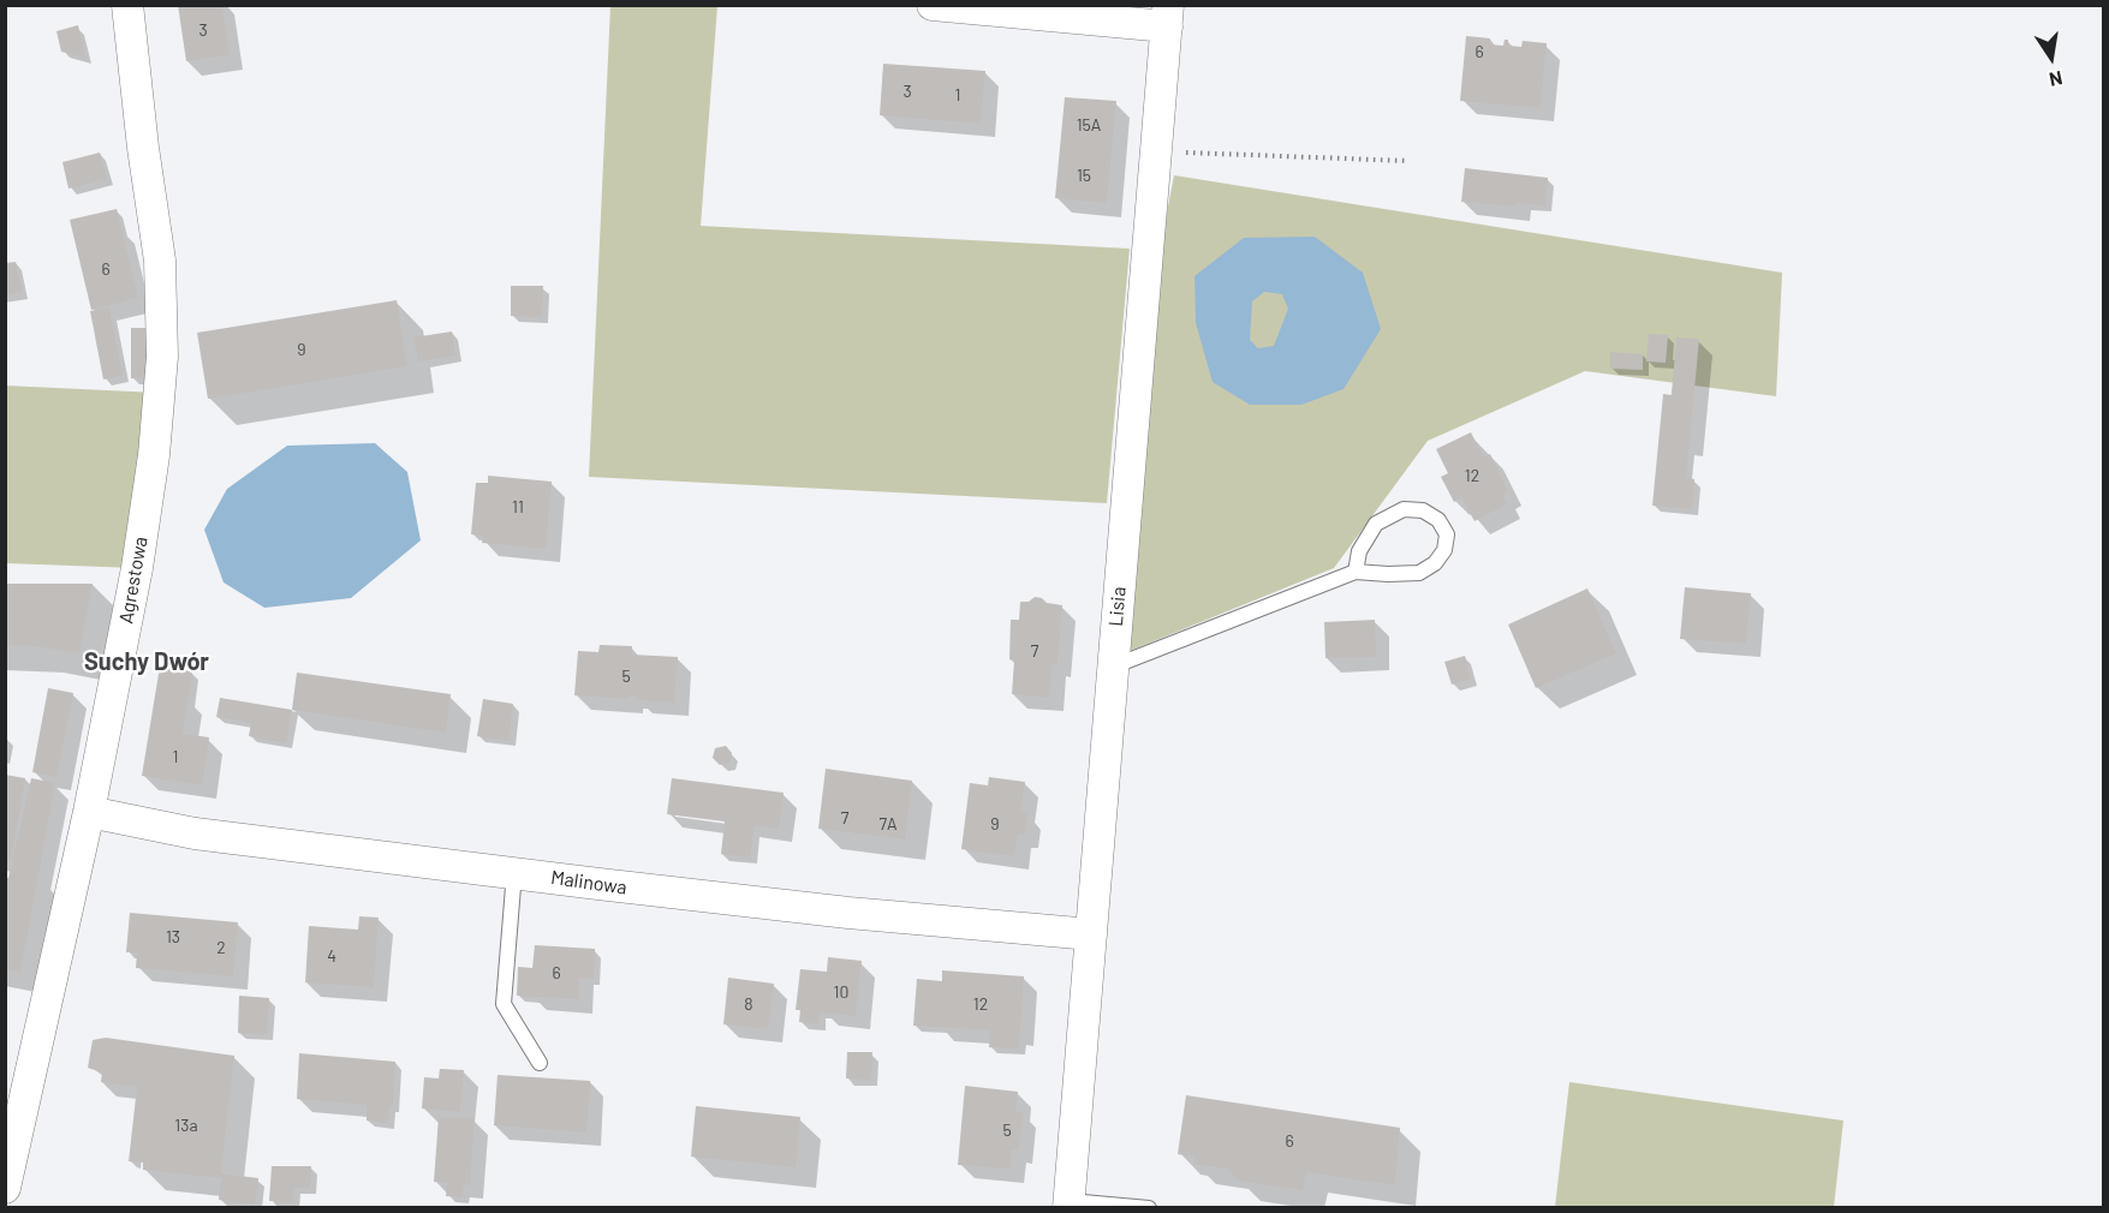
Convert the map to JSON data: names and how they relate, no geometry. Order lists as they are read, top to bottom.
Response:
{
  "streets": {
    "street": ["Agrestowa", "Lisia", "Malinowa"]
  },
  "crossings": [
    ["Agrestowa", "Malinowa"],
    ["Lisia", "Malinowa"]
  ],
  "districts": ["Suchy Dwór"],
  "house_numbers": [
    "3",
    "6",
    "3",
    "1",
    "15A",
    "15",
    "6",
    "9",
    "12",
    "11",
    "7",
    "5",
    "1",
    "7",
    "7A",
    "9",
    "13",
    "2",
    "4",
    "6",
    "10",
    "8",
    "12",
    "13a",
    "5",
    "6"
  ],
  "north": "bottom"
}
